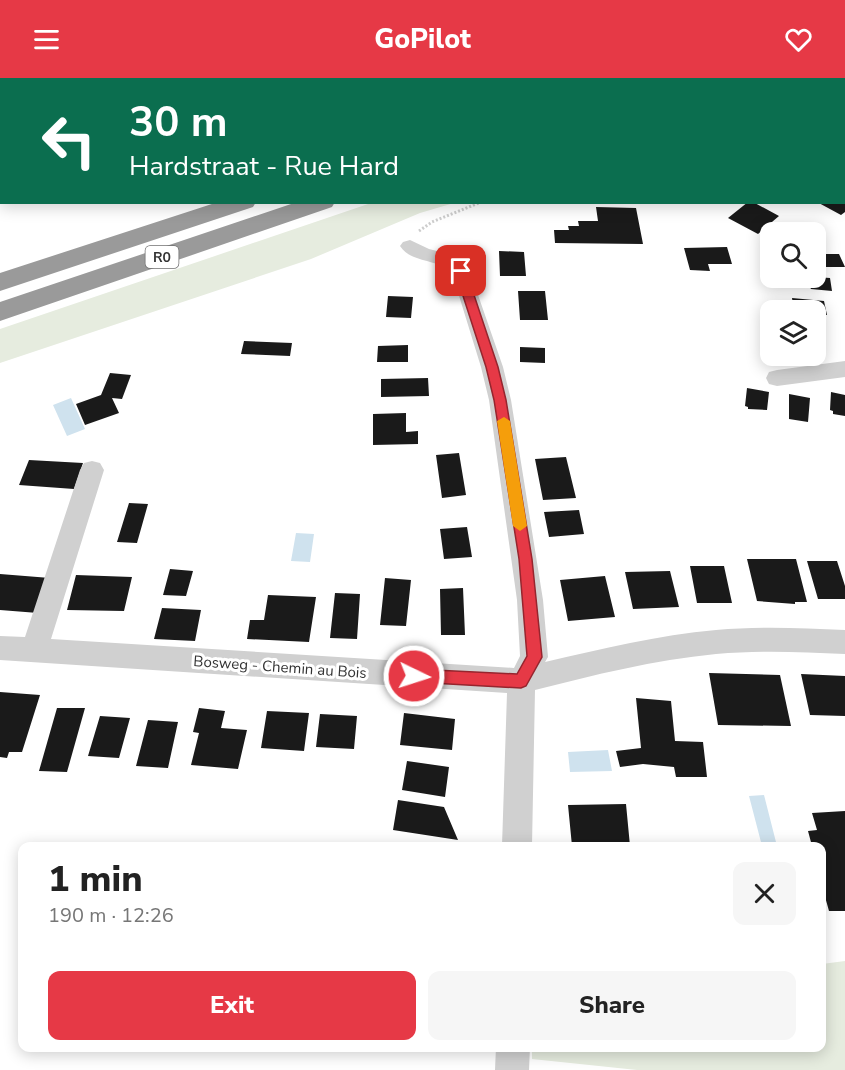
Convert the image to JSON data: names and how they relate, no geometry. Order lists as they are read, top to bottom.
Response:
{
  "streets": {
    "highway": ["R0"],
    "street": ["Bosweg - Chemin au Bois"]
  },
  "page": {
    "header": "GoPilot",
    "turn": ["30 m", "Hardstraat - Rue Hard"],
    "heading": ["1 min", "190 m · 12:26"],
    "buttons": ["Exit", "Share"]
  }
}
